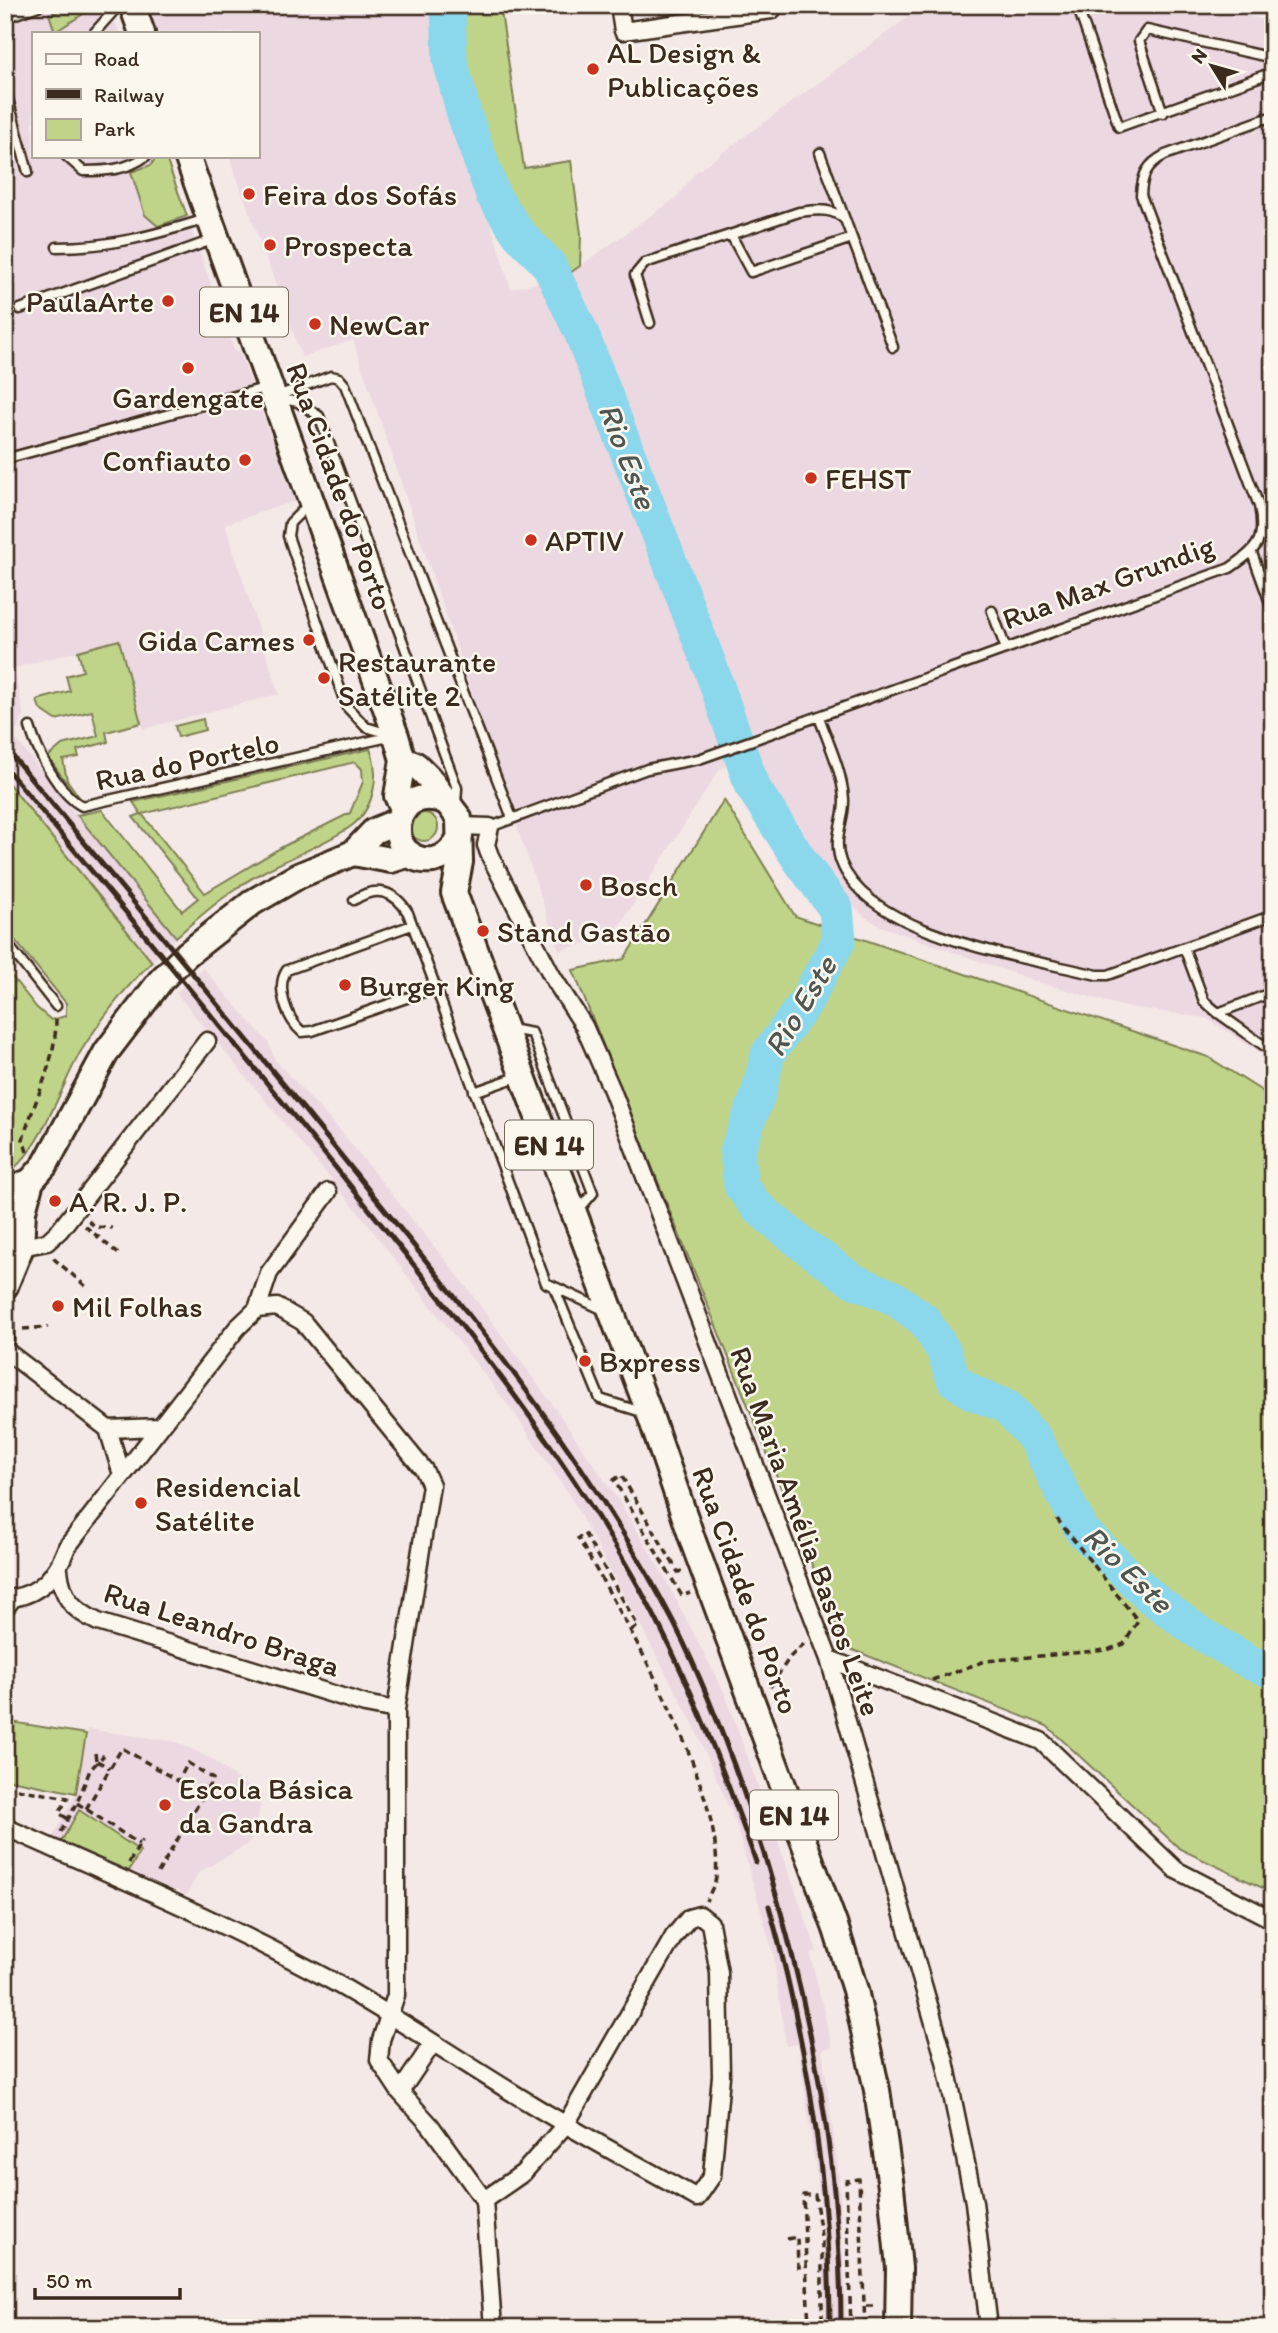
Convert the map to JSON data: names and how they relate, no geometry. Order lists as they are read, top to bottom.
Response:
{
  "streets": {
    "main road": ["EN 14", "Rua Cidade do Porto"],
    "street": ["Rua Max Grundig", "Rua Maria Amélia Bastos Leite", "Rua Leandro Braga"],
    "lane": ["Rua do Portelo"]
  },
  "crossings": [
    ["Rua Cidade do Porto", "Rua Max Grundig"],
    ["Rua Cidade do Porto", "Rua do Portelo"],
    ["Rua Max Grundig", "Rua Maria Amélia Bastos Leite"]
  ],
  "water": ["Rio Este"],
  "places": [
    "AL Design & Publicações",
    "Feira dos Sofás",
    "Prospecta",
    "PaulaArte",
    "NewCar",
    "Gardengate",
    "Confiauto",
    "FEHST",
    "APTIV",
    "Gida Carnes",
    "Restaurante Satélite 2",
    "Bosch",
    "Stand Gastāo",
    "Burger King",
    "A. R. J. P.",
    "Mil Folhas",
    "Bxpress",
    "Residencial Satélite",
    "Escola Básica da Gandra"
  ],
  "legend": ["Road", "Railway", "Park"],
  "scale_bar": "50 m",
  "north": "top left"
}
